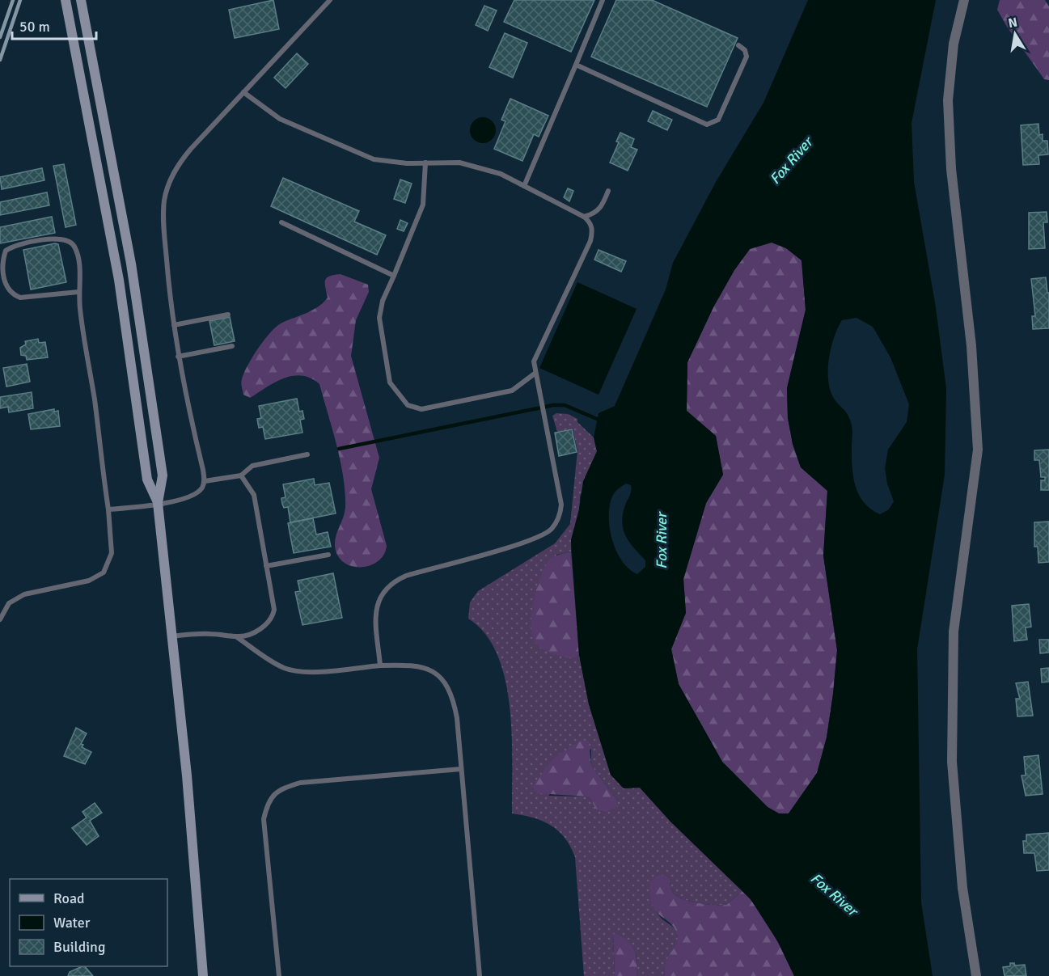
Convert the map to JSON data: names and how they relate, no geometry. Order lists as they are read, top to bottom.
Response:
{
  "water": ["Fox River"],
  "legend": ["Road", "Water", "Building"],
  "scale_bar": "50 m",
  "north": "top"
}
